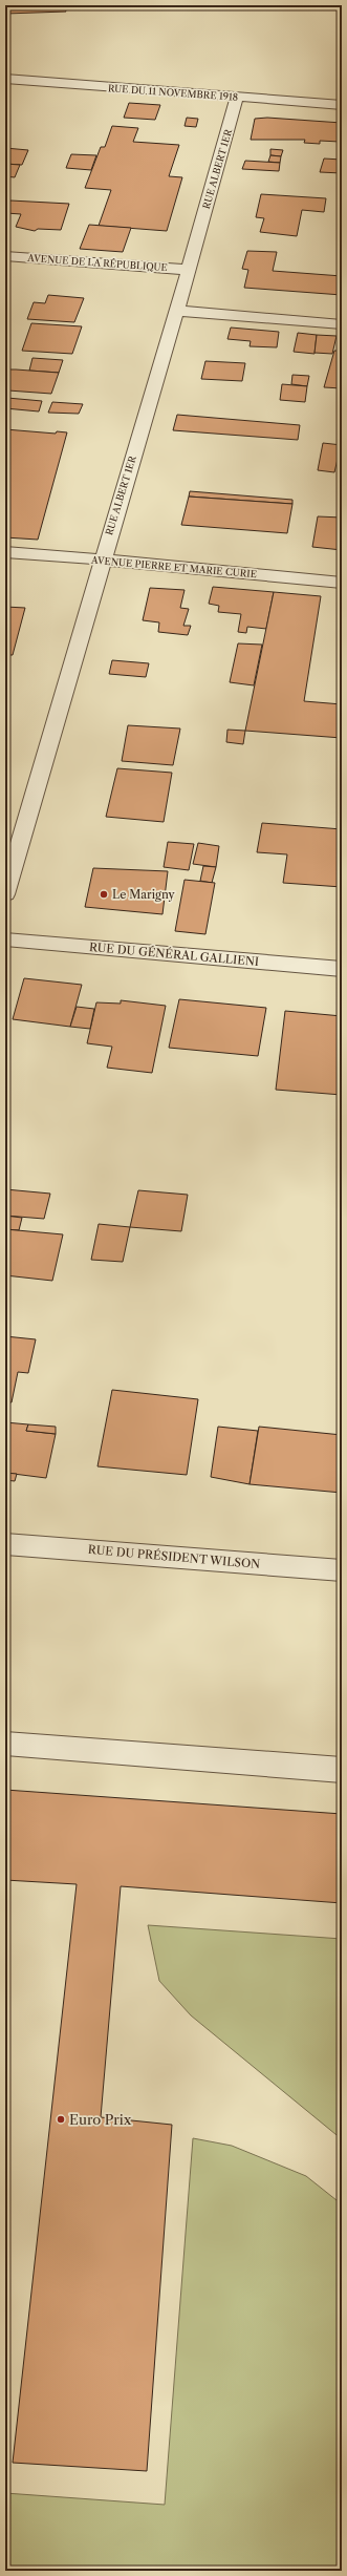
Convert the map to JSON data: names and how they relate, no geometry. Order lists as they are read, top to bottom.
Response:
{
  "streets": {
    "street": [
      "RUE DU 11 NOVEMBRE 1918",
      "RUE ALBERT 1ER",
      "AVENUE DE LA RÉPUBLIQUE",
      "AVENUE PIERRE ET MARIE CURIE",
      "RUE DU GÉNÉRAL GALLIENI",
      "RUE DU PRÉSIDENT WILSON"
    ]
  },
  "crossings": [
    ["RUE DU 11 NOVEMBRE 1918", "RUE ALBERT 1ER"],
    ["RUE ALBERT 1ER", "AVENUE DE LA RÉPUBLIQUE"],
    ["RUE ALBERT 1ER", "AVENUE PIERRE ET MARIE CURIE"]
  ],
  "places": ["Le Marigny", "Euro Prix"]
}
